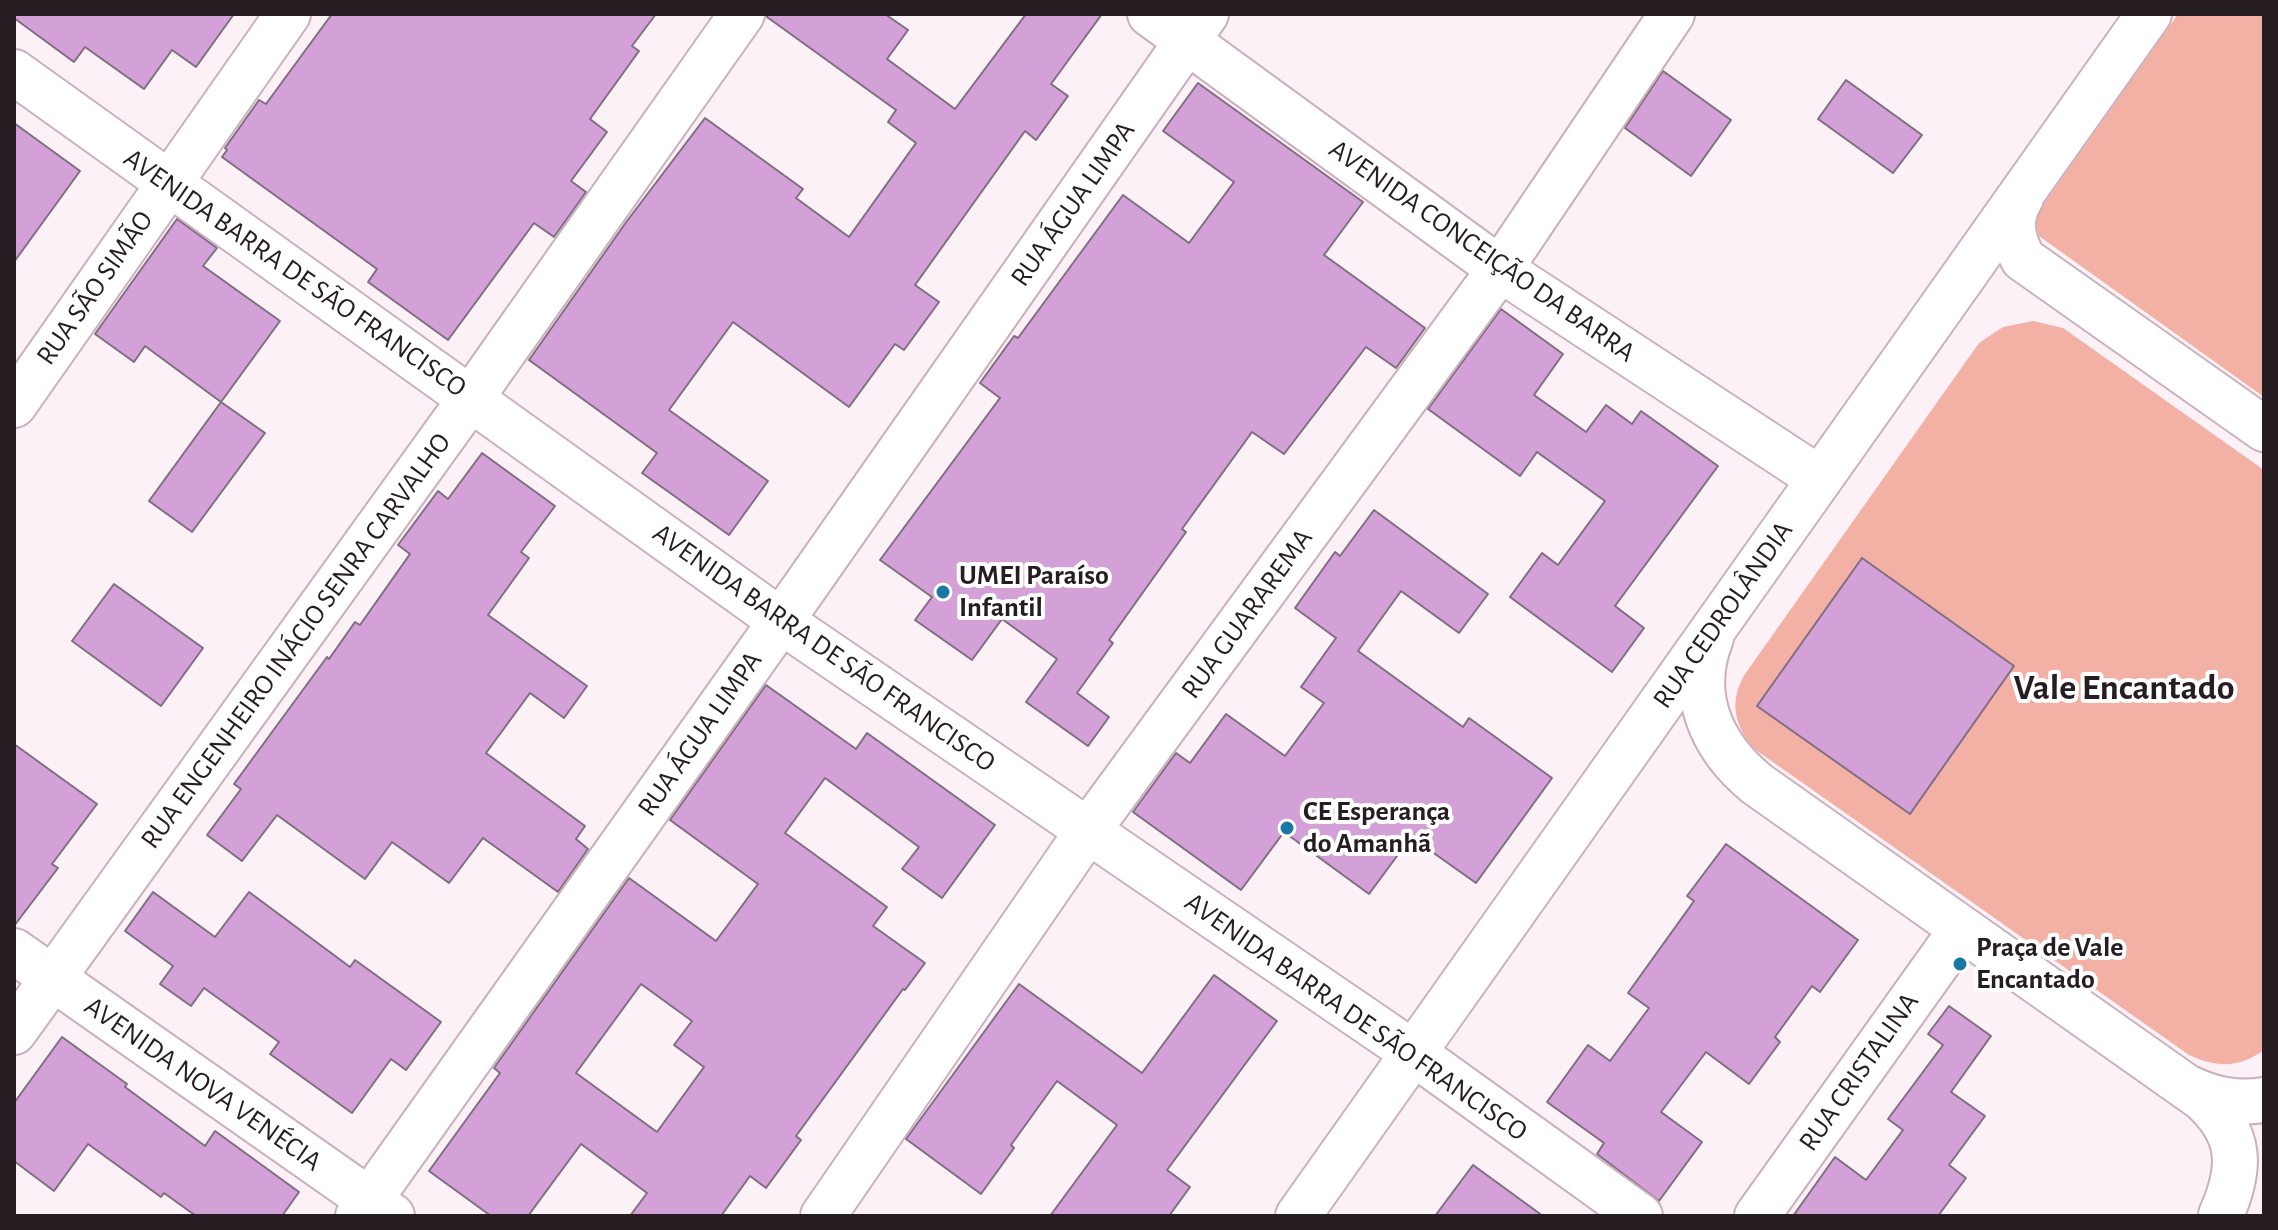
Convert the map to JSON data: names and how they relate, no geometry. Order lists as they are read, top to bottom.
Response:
{
  "streets": {
    "street": [
      "RUA ÁGUA LIMPA",
      "AVENIDA CONCEIÇÃO DA BARRA",
      "AVENIDA BARRA DE SÃO FRANCISCO",
      "RUA SÃO SIMÃO",
      "RUA GUARAREMA",
      "RUA CEDROLÂNDIA",
      "RUA ENGENHEIRO INÁCIO SENRA CARVALHO",
      "RUA CRISTALINA",
      "AVENIDA NOVA VENÉCIA"
    ]
  },
  "crossings": [
    ["RUA ÁGUA LIMPA", "AVENIDA CONCEIÇÃO DA BARRA"],
    ["RUA ÁGUA LIMPA", "AVENIDA BARRA DE SÃO FRANCISCO"],
    ["RUA ÁGUA LIMPA", "AVENIDA NOVA VENÉCIA"],
    ["AVENIDA CONCEIÇÃO DA BARRA", "RUA GUARAREMA"],
    ["AVENIDA CONCEIÇÃO DA BARRA", "RUA CEDROLÂNDIA"],
    ["AVENIDA BARRA DE SÃO FRANCISCO", "RUA SÃO SIMÃO"],
    ["AVENIDA BARRA DE SÃO FRANCISCO", "RUA GUARAREMA"],
    ["AVENIDA BARRA DE SÃO FRANCISCO", "RUA CEDROLÂNDIA"],
    ["AVENIDA BARRA DE SÃO FRANCISCO", "RUA ENGENHEIRO INÁCIO SENRA CARVALHO"],
    ["RUA ENGENHEIRO INÁCIO SENRA CARVALHO", "AVENIDA NOVA VENÉCIA"]
  ],
  "districts": ["Vale Encantado"],
  "places": ["UMEI Paraíso Infantil", "CE Esperança do Amanhã", "Praça de Vale Encantado"]
}
